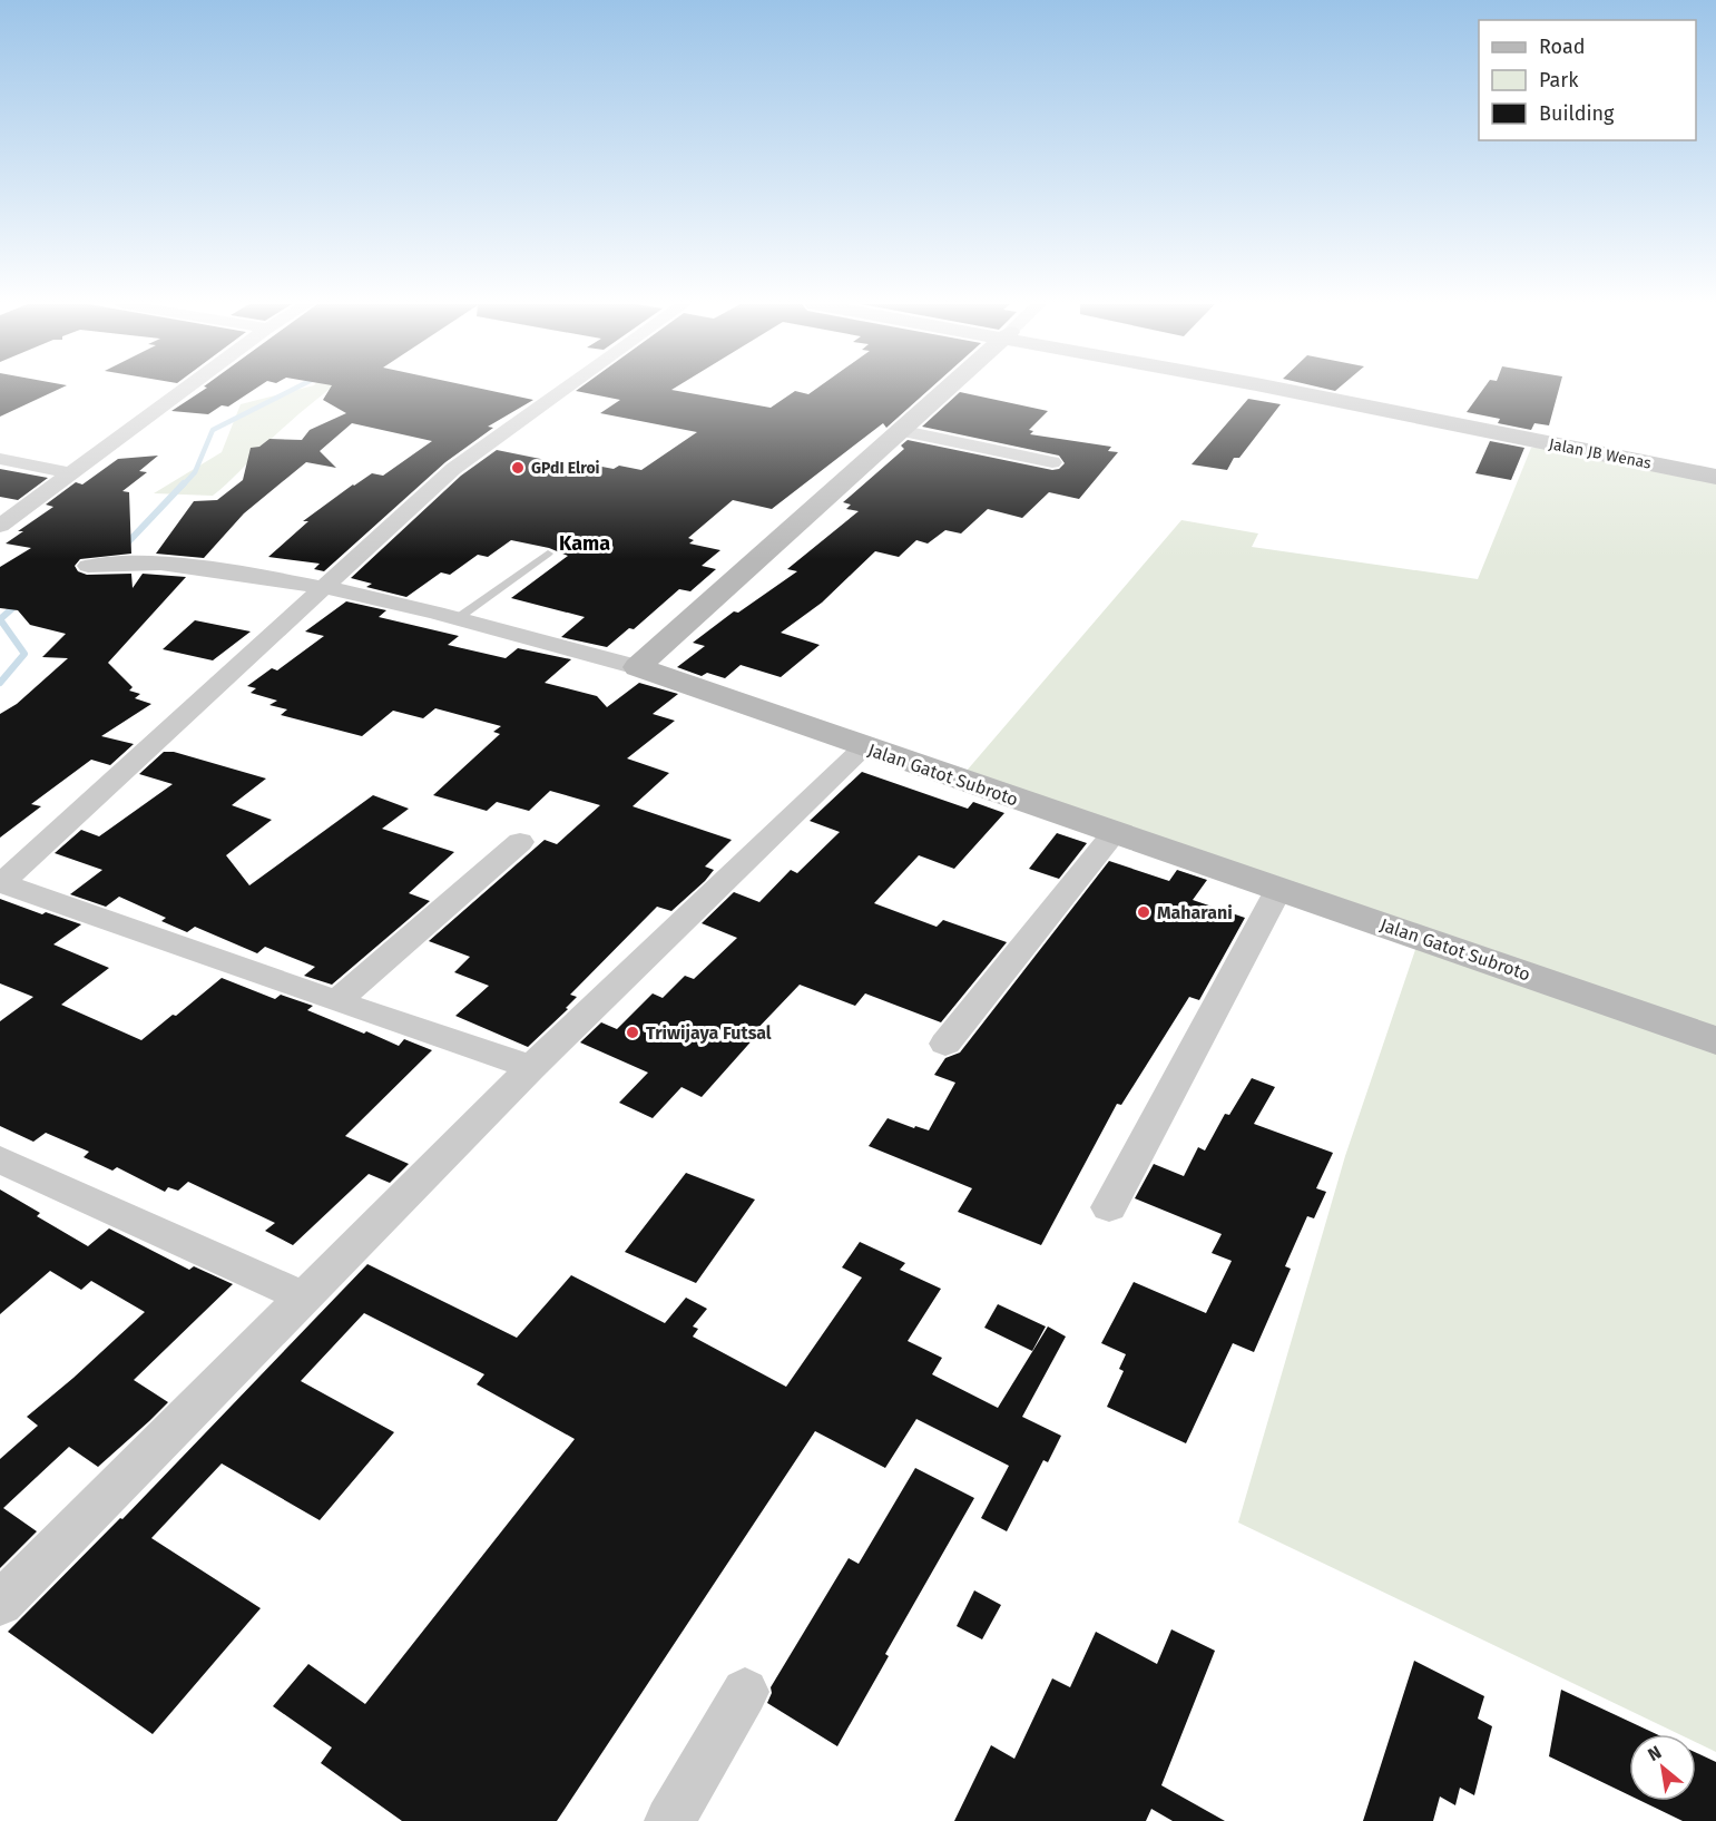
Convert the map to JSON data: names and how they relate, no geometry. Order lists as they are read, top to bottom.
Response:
{
  "streets": {
    "street": ["Jalan JB Wenas", "Jalan Gatot Subroto"]
  },
  "districts": ["Kama"],
  "places": ["GPdI Elroi", "Maharani", "Triwijaya Futsal"],
  "legend": ["Road", "Park", "Building"],
  "north": "top left"
}
